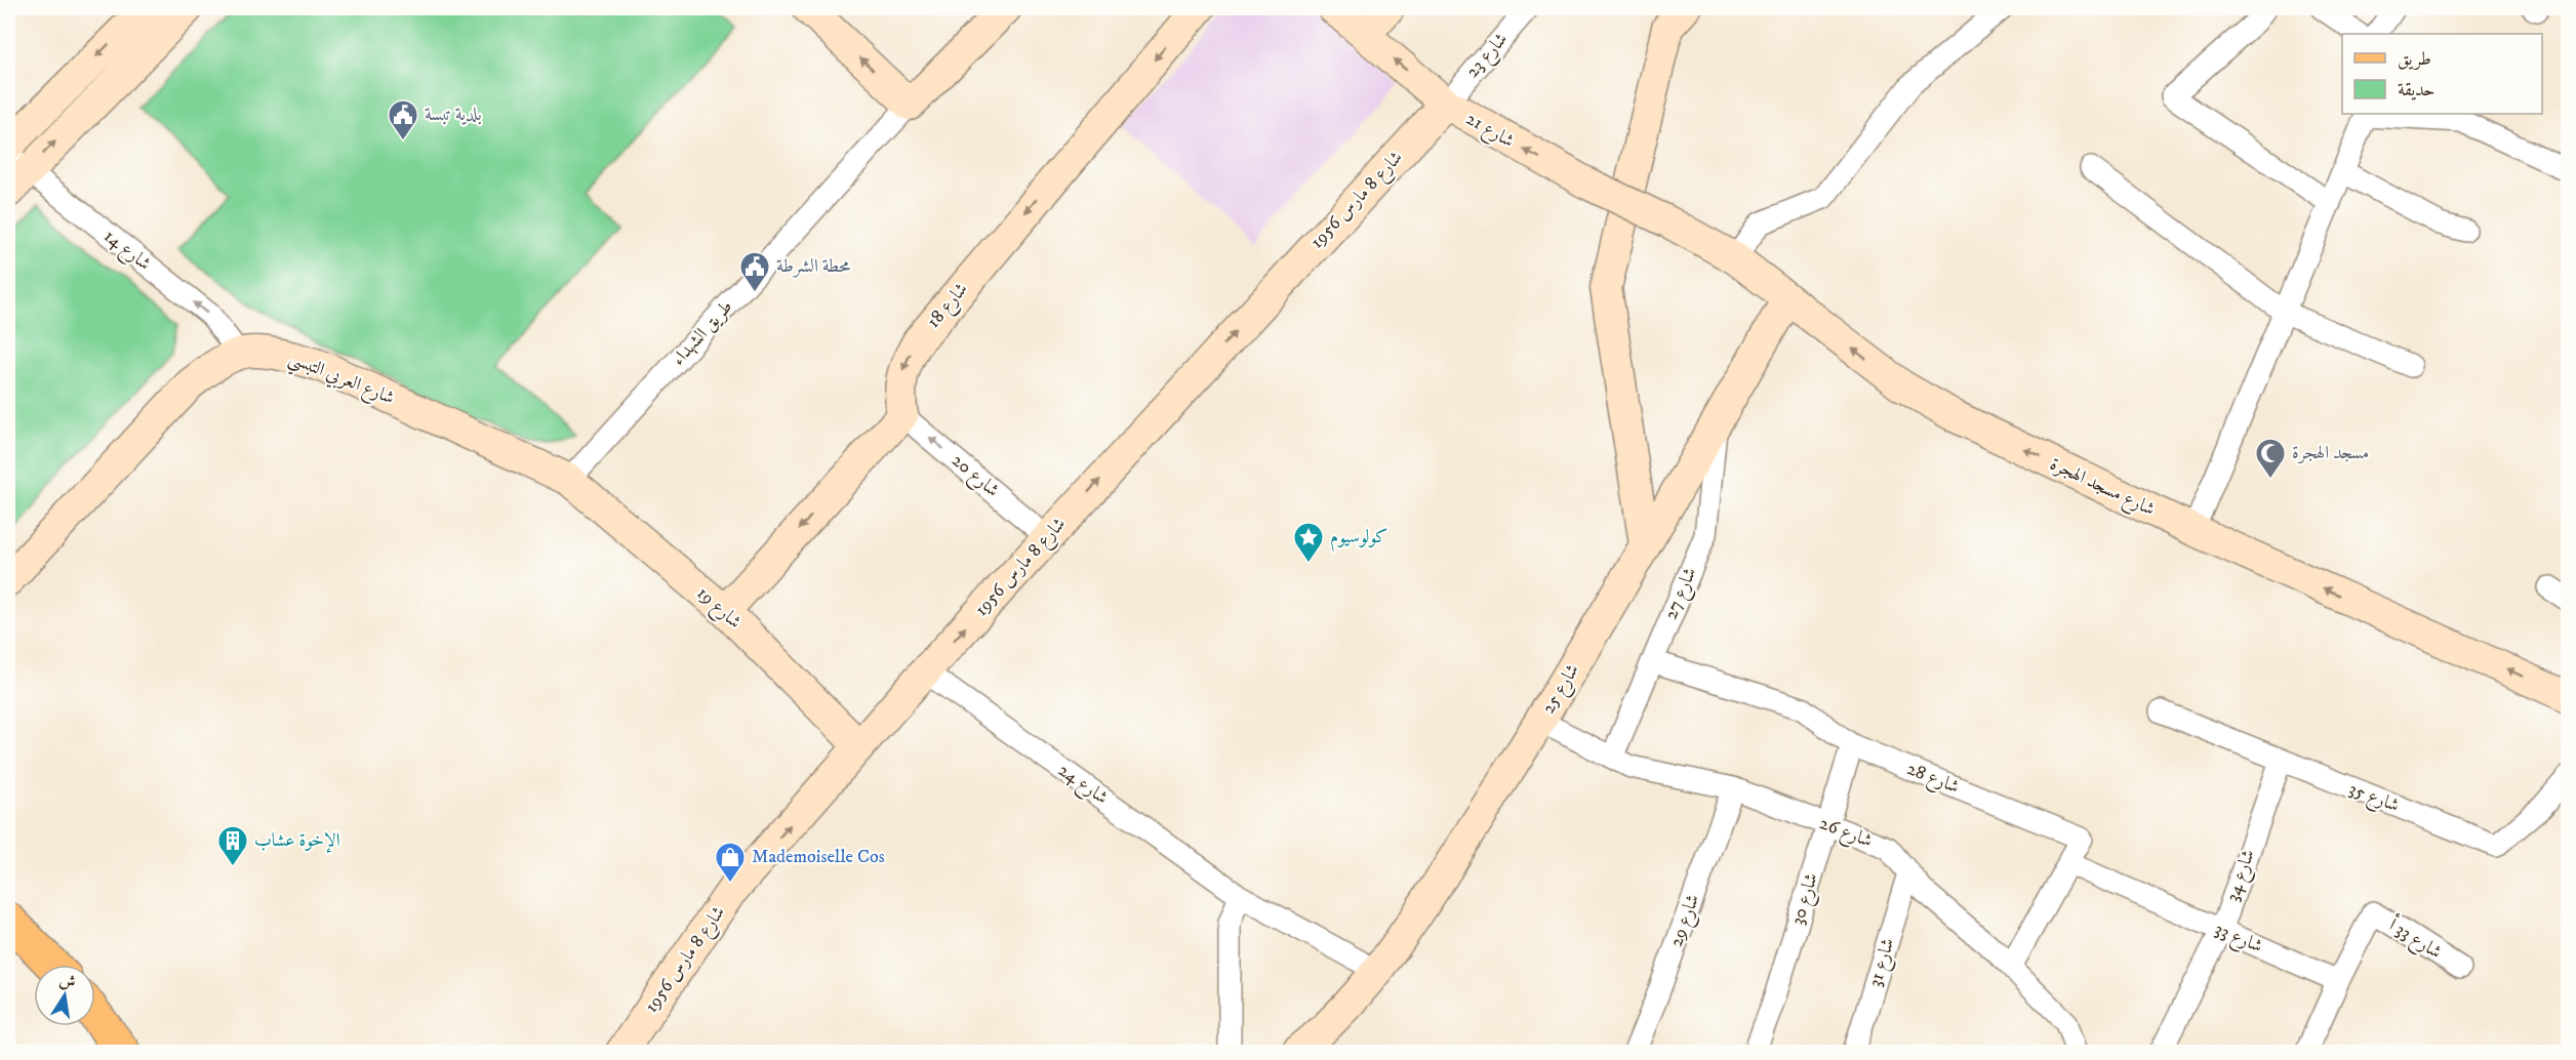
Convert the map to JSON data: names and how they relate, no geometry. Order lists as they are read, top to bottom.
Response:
{
  "streets": {
    "street": [
      "شارع 23",
      "شارع 21",
      "شارع 8 مارس 1956",
      "شارع 14",
      "شارع 18",
      "طريق الشهداء",
      "شارع العربي التبسي",
      "شارع 20",
      "شارع مسجد الهجرة",
      "شارع 27",
      "شارع 19",
      "شارع 25",
      "شارع 28",
      "شارع 24",
      "شارع 35",
      "شارع 26",
      "شارع 34",
      "شارع 30",
      "شارع 29",
      "شارع 33",
      "شارع 33 أ",
      "شارع 31"
    ]
  },
  "crossings": [
    ["شارع 23", "شارع 21"],
    ["شارع 23", "شارع 8 مارس 1956"],
    ["شارع 21", "شارع 8 مارس 1956"],
    ["شارع 21", "شارع مسجد الهجرة"],
    ["شارع 8 مارس 1956", "شارع 20"],
    ["شارع 8 مارس 1956", "شارع 19"],
    ["شارع 8 مارس 1956", "شارع 24"],
    ["شارع 14", "شارع العربي التبسي"],
    ["شارع 18", "شارع 20"],
    ["طريق الشهداء", "شارع العربي التبسي"],
    ["طريق الشهداء", "شارع 19"],
    ["شارع العربي التبسي", "شارع 19"],
    ["شارع مسجد الهجرة", "شارع 25"],
    ["شارع 27", "شارع 25"],
    ["شارع 27", "شارع 28"],
    ["شارع 27", "شارع 26"],
    ["شارع 25", "شارع 24"],
    ["شارع 25", "شارع 26"],
    ["شارع 28", "شارع 26"],
    ["شارع 28", "شارع 30"],
    ["شارع 28", "شارع 33"],
    ["شارع 35", "شارع 34"],
    ["شارع 26", "شارع 30"],
    ["شارع 26", "شارع 29"],
    ["شارع 26", "شارع 31"],
    ["شارع 34", "شارع 33"],
    ["شارع 33", "شارع 33 أ"]
  ],
  "one_way": [
    "شارع 21",
    "شارع 8 مارس 1956",
    "شارع 14",
    "شارع 18",
    "شارع 20"
  ],
  "places": {
    "public building": ["بلدية تبسة", "محطة الشرطة"],
    "mosque": ["مسجد الهجرة"],
    "place": ["كولوسيوم"],
    "building": ["الإخوة عشاب"],
    "shop": ["Mademoiselle Cos"]
  },
  "legend": ["طريق", "حديقة"],
  "north": "top"
}
